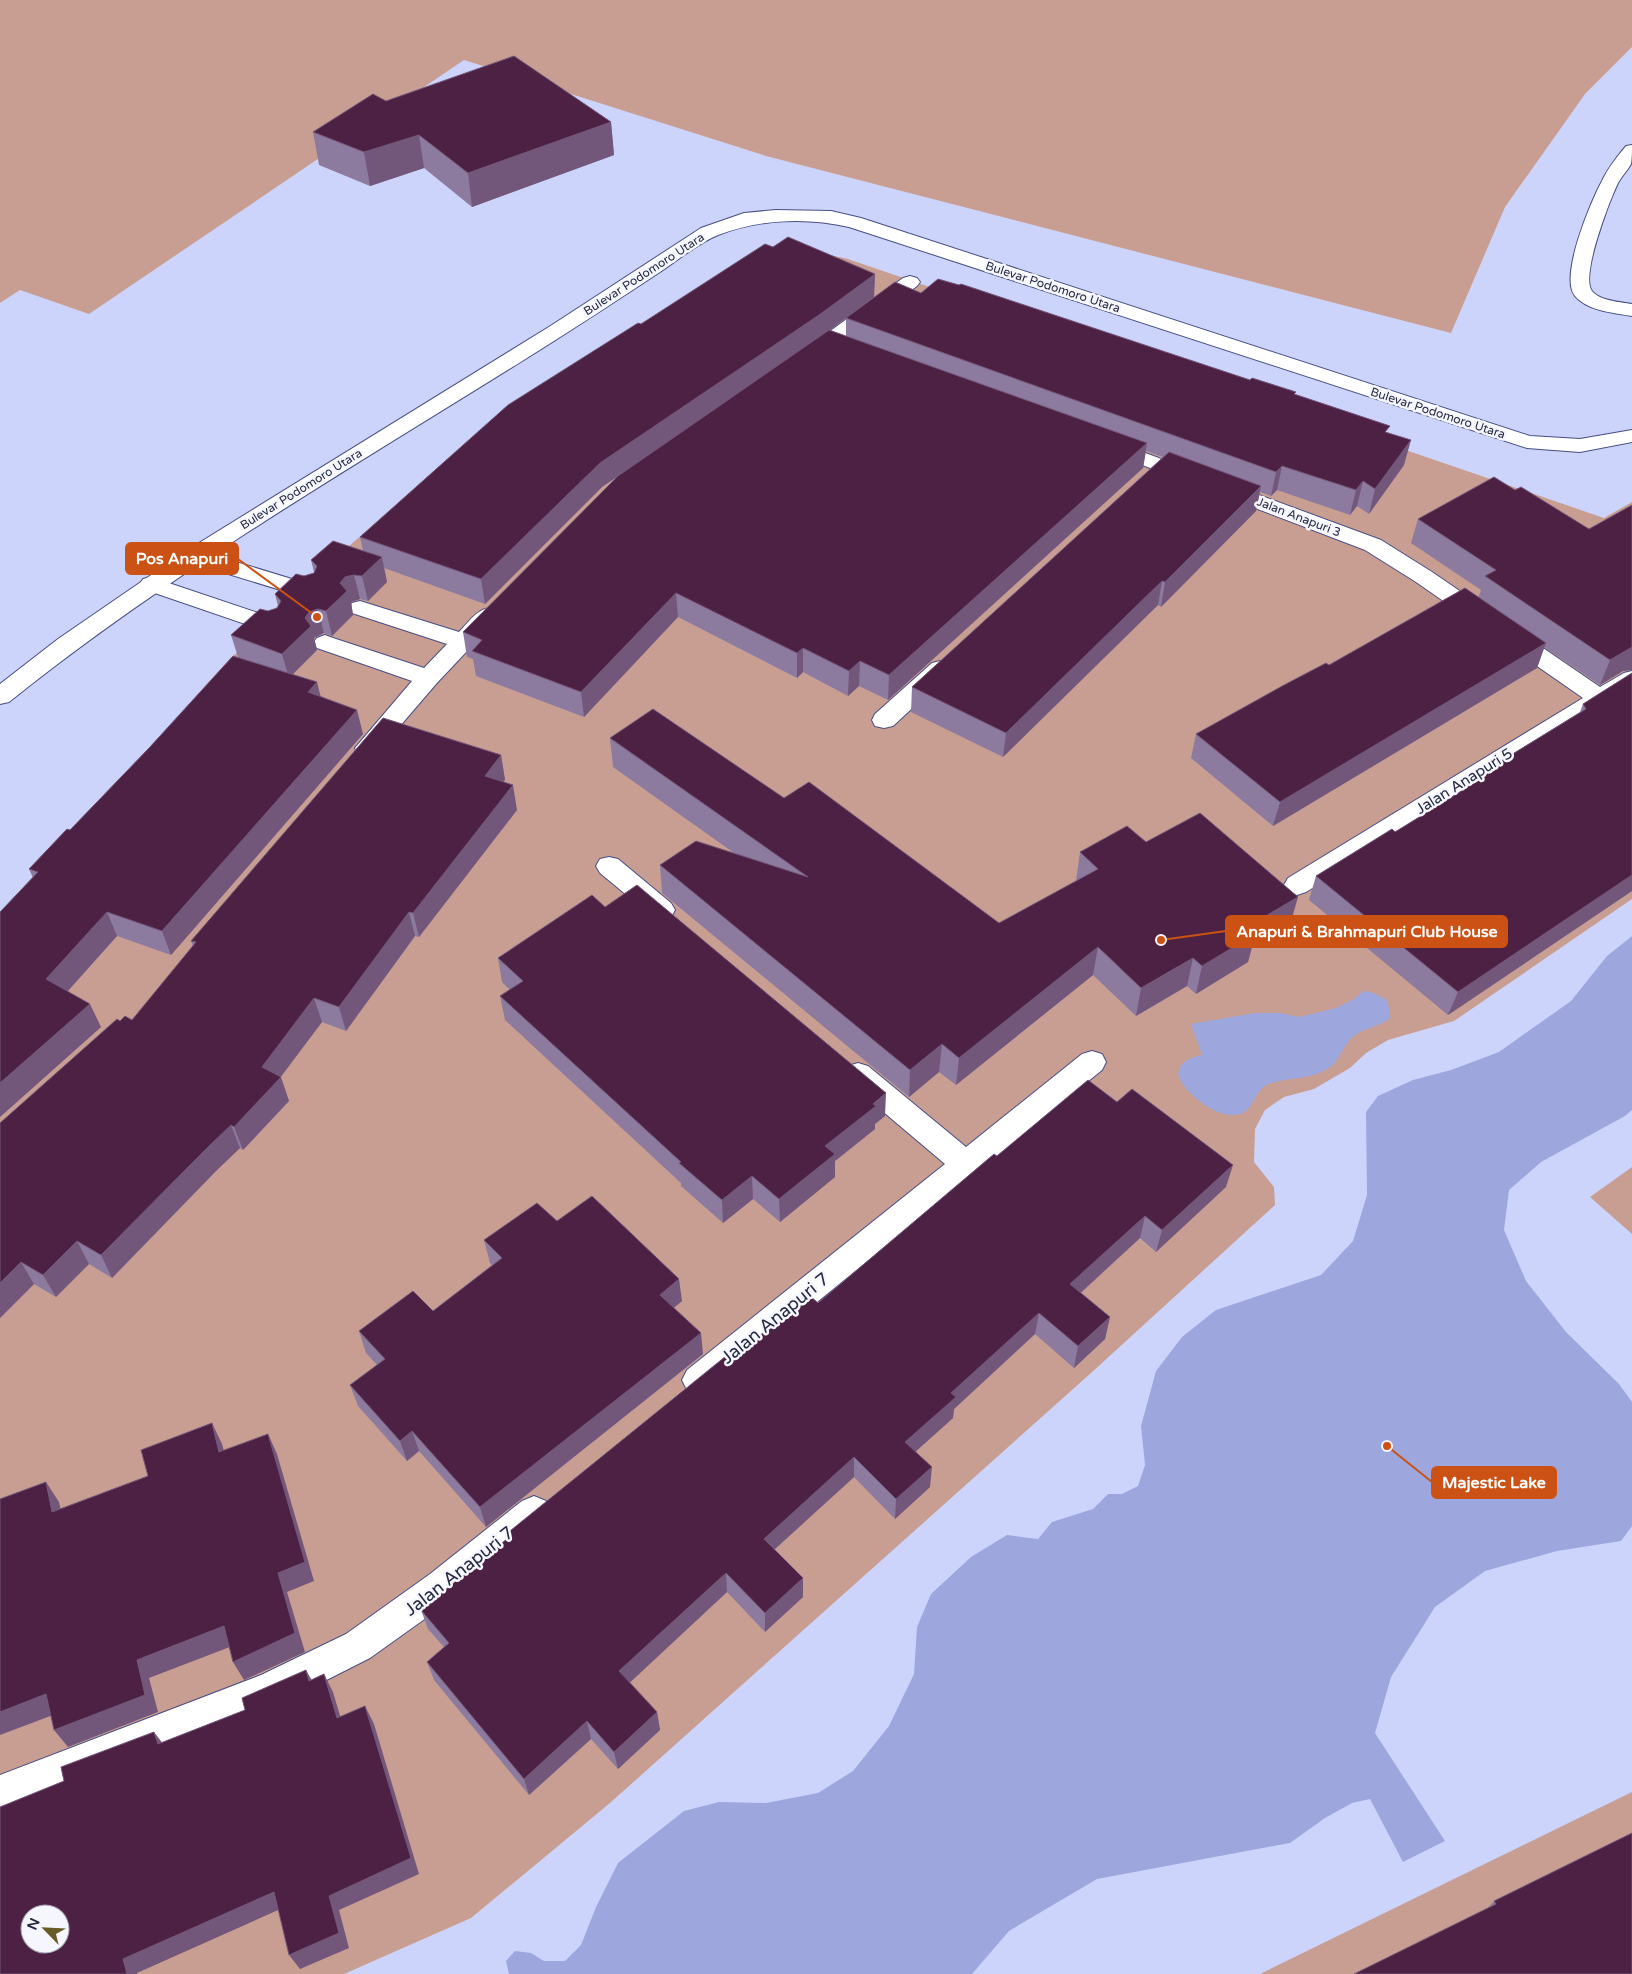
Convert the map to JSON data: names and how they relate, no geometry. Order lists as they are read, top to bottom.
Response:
{
  "streets": {
    "street": [
      "Bulevar Podomoro Utara",
      "Jalan Anapuri 3",
      "Jalan Anapuri 5",
      "Jalan Anapuri 7"
    ]
  },
  "crossings": [
    ["Jalan Anapuri 3", "Jalan Anapuri 5"]
  ],
  "places": ["Pos Anapuri", "Anapuri & Brahmapuri Club House", "Majestic Lake"],
  "north": "top left"
}
